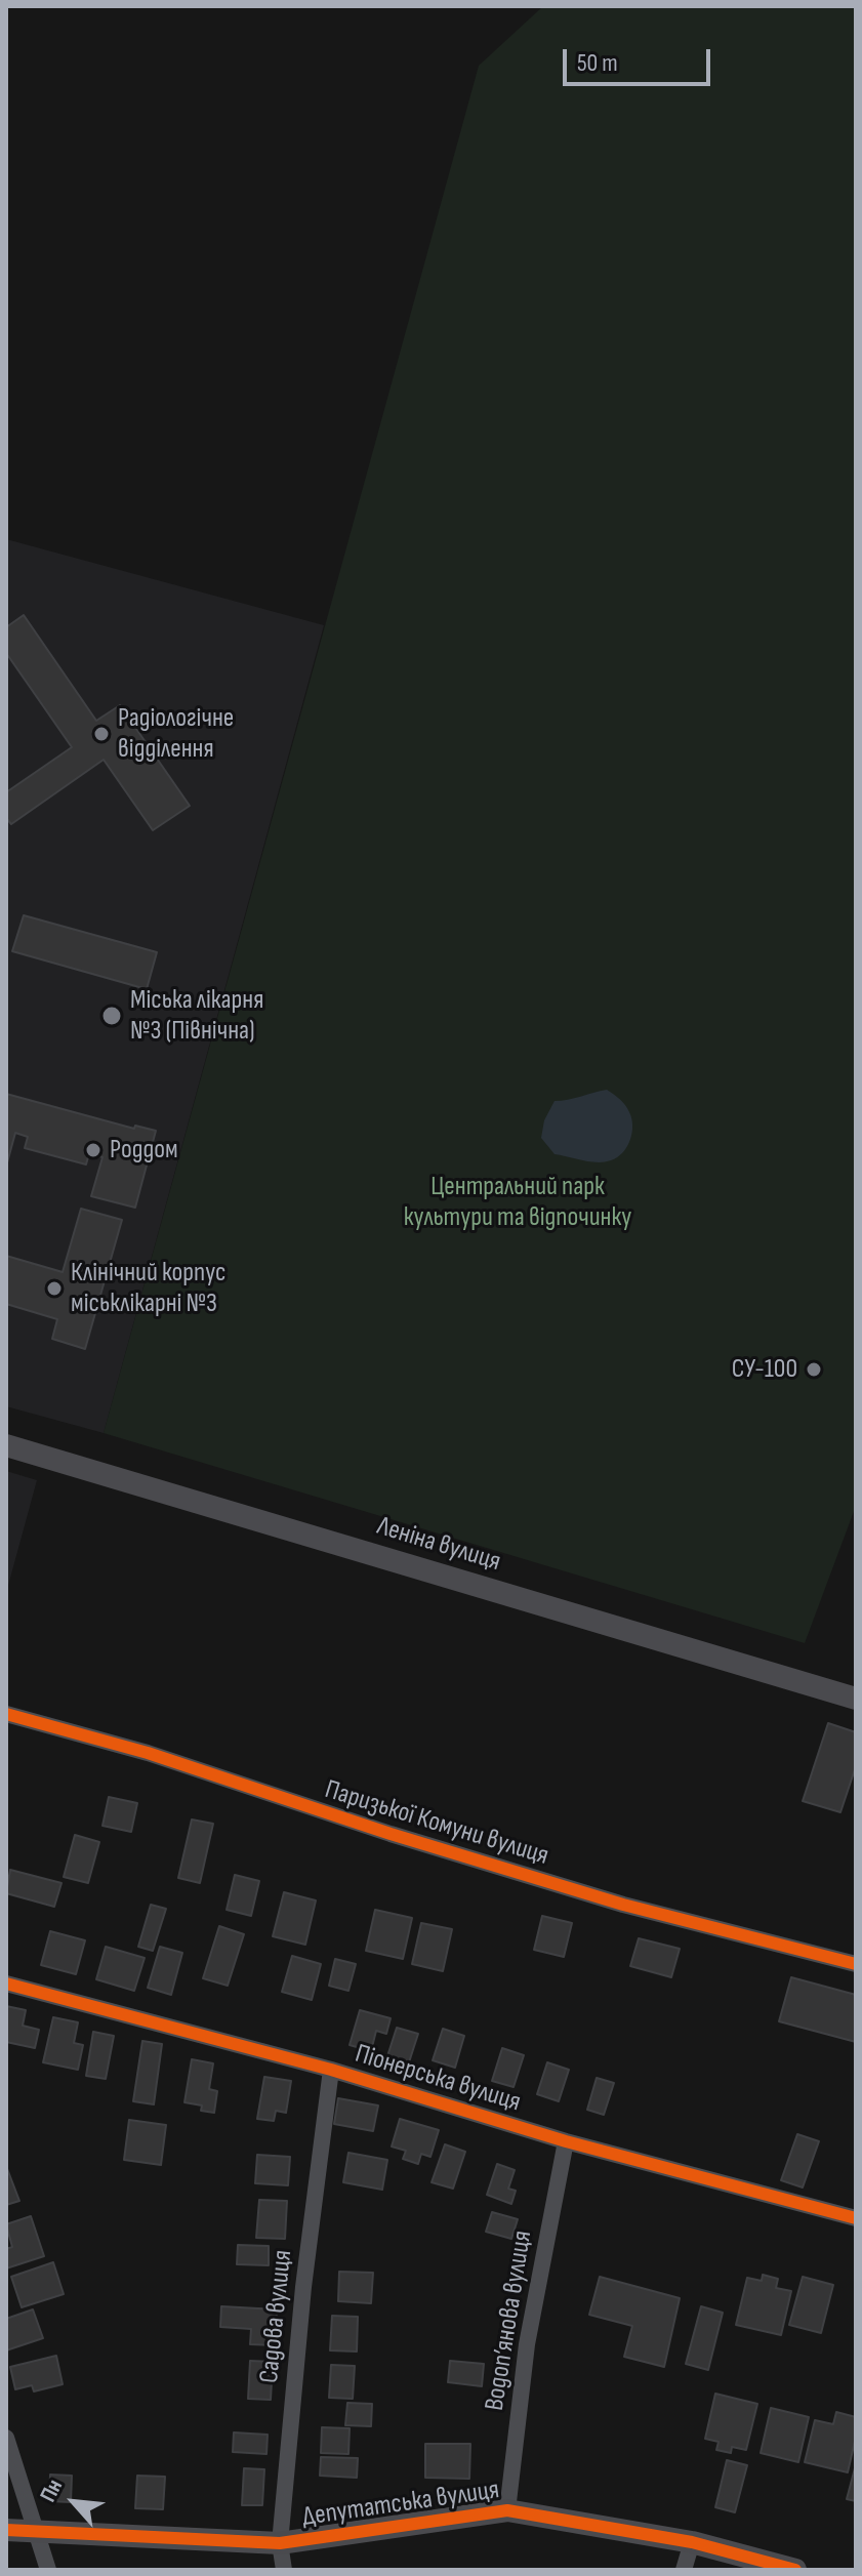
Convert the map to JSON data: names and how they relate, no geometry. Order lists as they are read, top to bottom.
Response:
{
  "streets": {
    "main road": ["Леніна вулиця", "Депутатська вулиця"],
    "street": [
      "Паризької Комуни вулиця",
      "Піонерська вулиця",
      "Садова вулиця",
      "Водоп’янова вулиця"
    ]
  },
  "crossings": [
    ["Піонерська вулиця", "Садова вулиця"],
    ["Піонерська вулиця", "Водоп’янова вулиця"],
    ["Садова вулиця", "Депутатська вулиця"],
    ["Водоп’янова вулиця", "Депутатська вулиця"]
  ],
  "parks": ["Центральний парк культури та відпочинку"],
  "places": [
    "Радіологічне відділення",
    "Міська лікарня №3 (Північна)",
    "Роддом",
    "Клінічний корпус міськлікарні №3",
    "СУ-100"
  ],
  "scale_bar": "50 m",
  "north": "top left"
}
